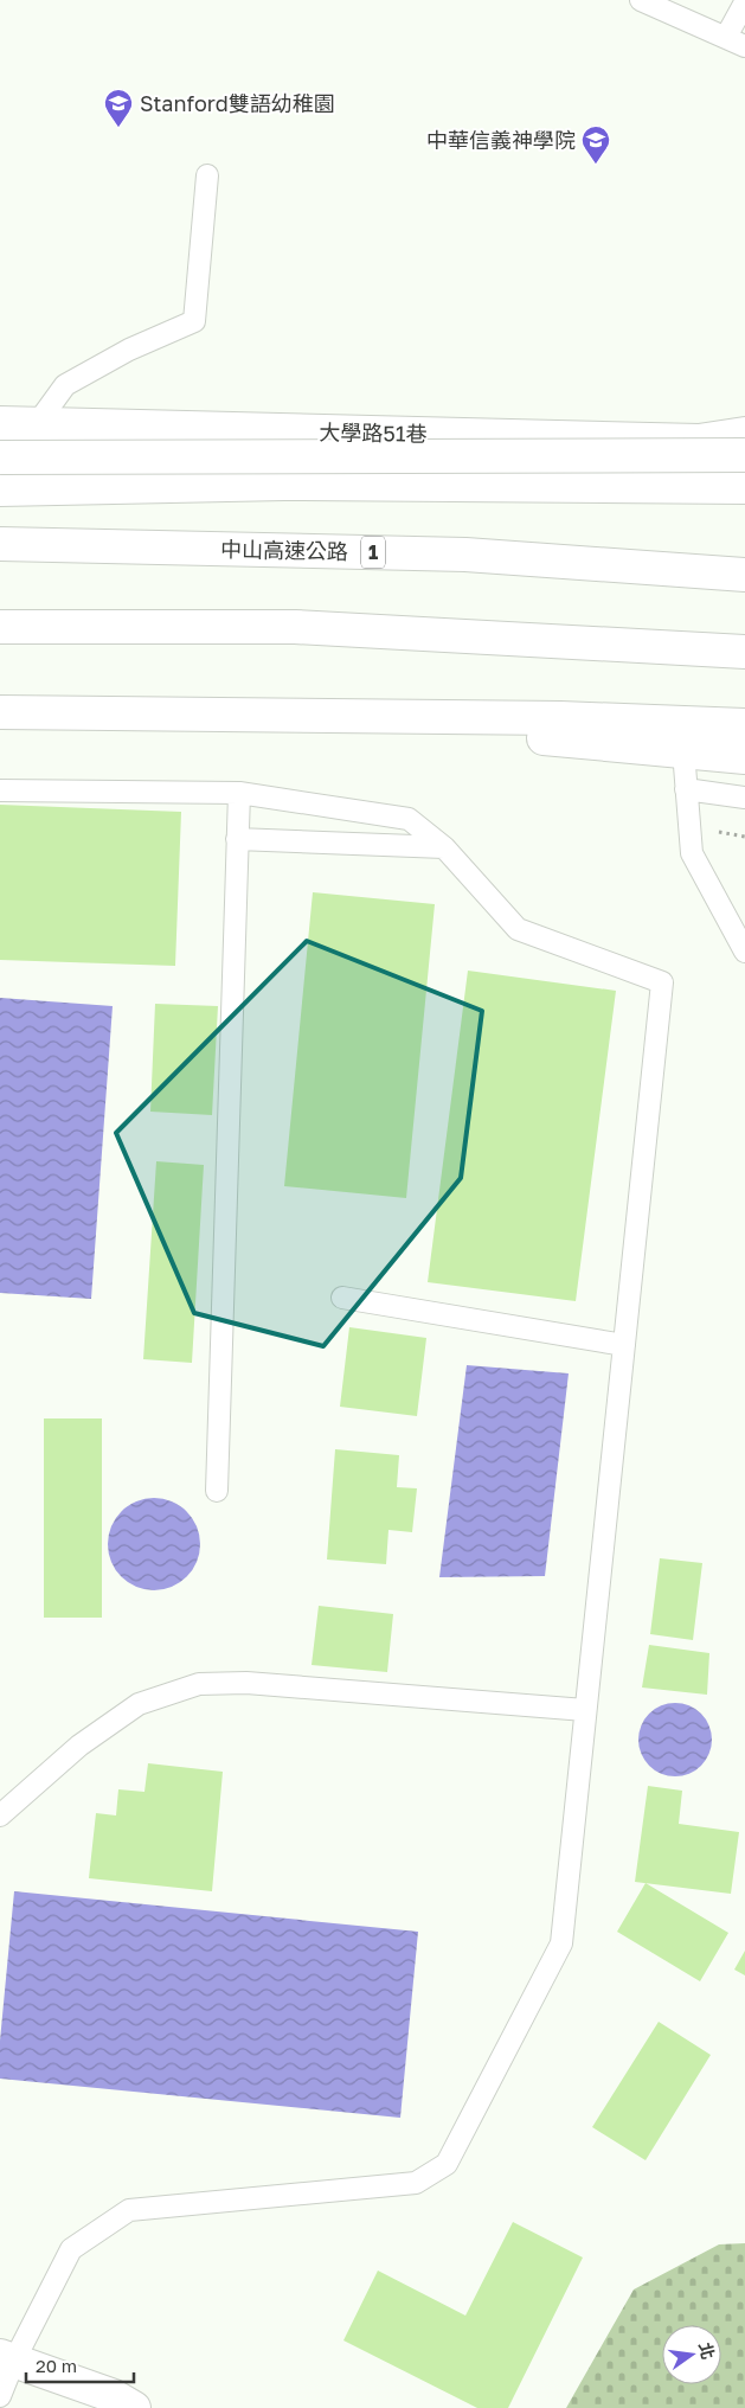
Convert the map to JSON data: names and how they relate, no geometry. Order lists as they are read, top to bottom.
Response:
{
  "streets": {
    "main road": ["大學路51巷", "中山高速公路", "1"]
  },
  "places": {
    "school or university": ["Stanford雙語幼稚園", "中華信義神學院"]
  },
  "scale_bar": "20 m",
  "north": "right"
}
